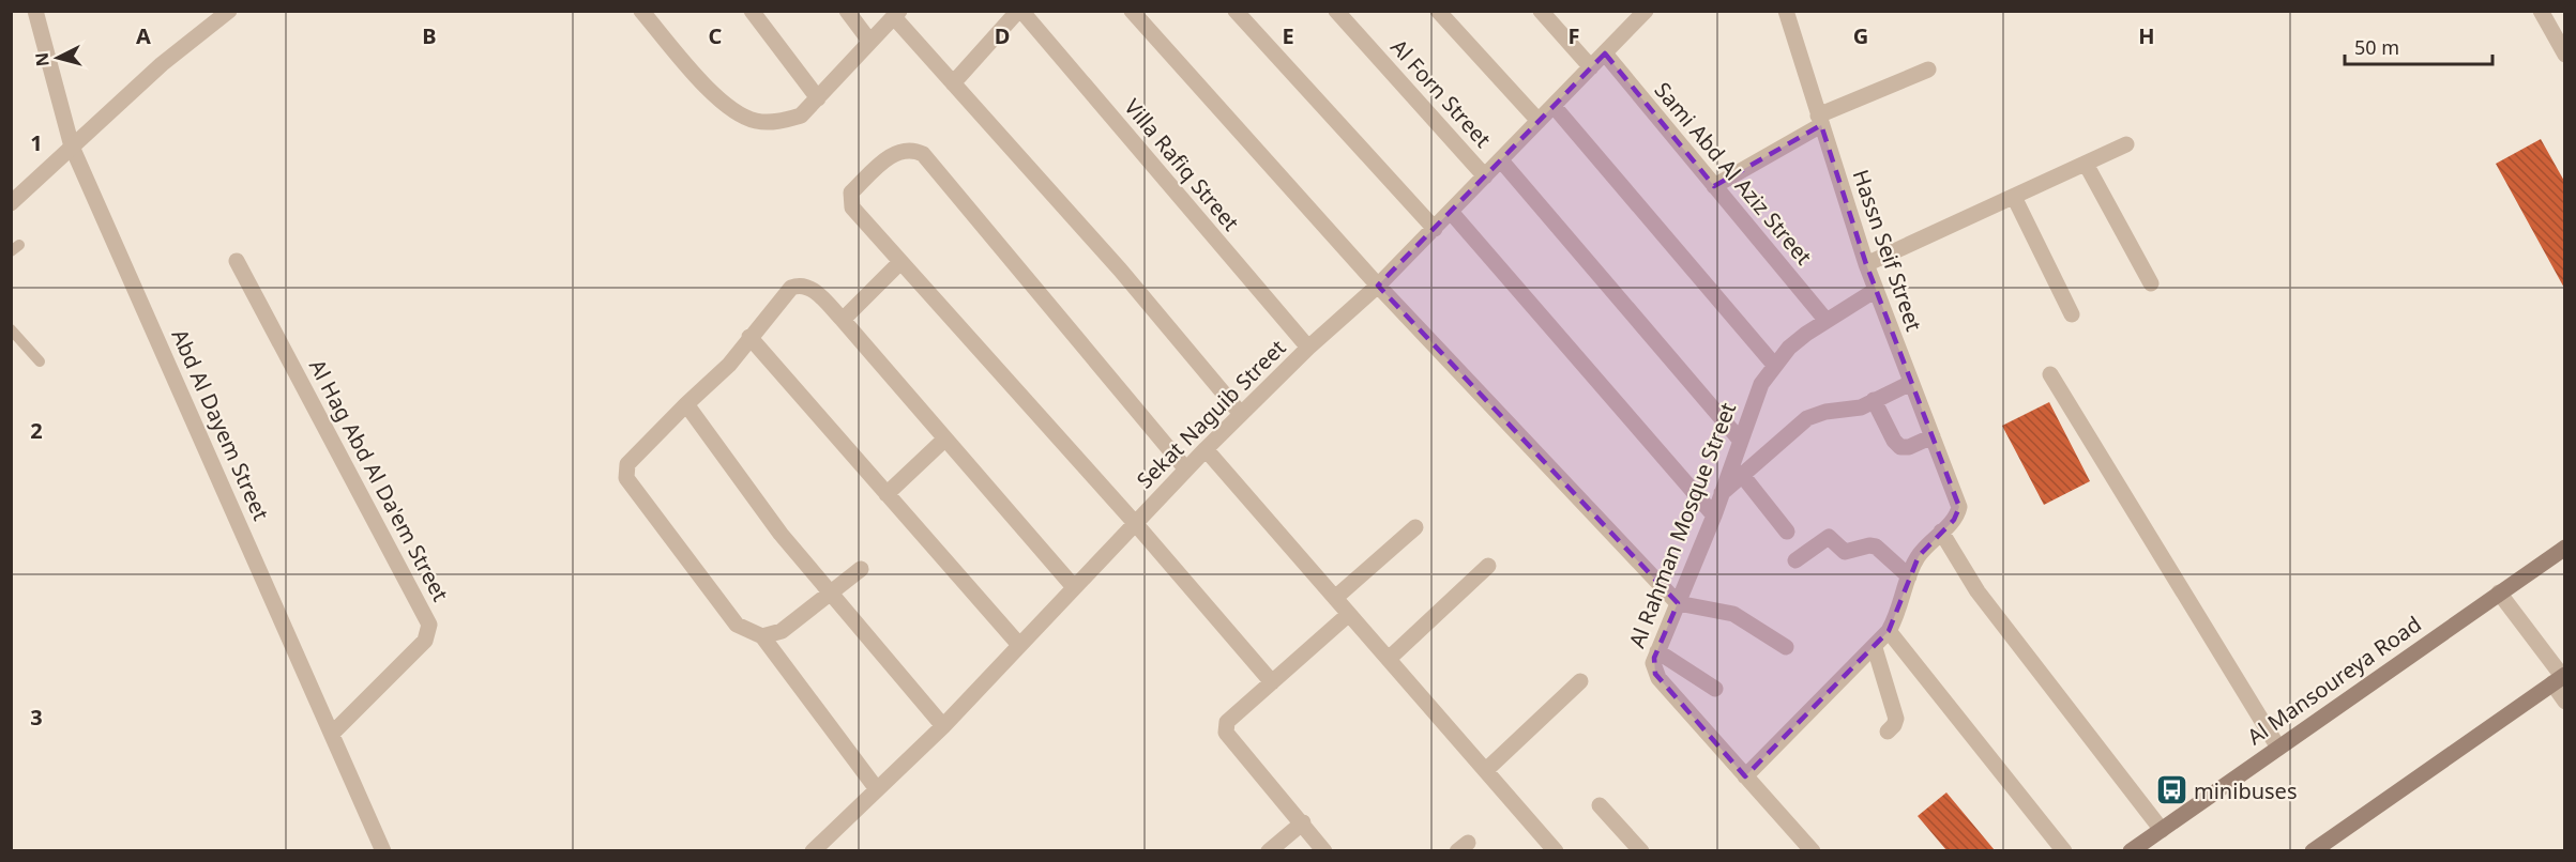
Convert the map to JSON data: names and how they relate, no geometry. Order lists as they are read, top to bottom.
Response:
{
  "streets": {
    "main road": ["Al Mansoureya Road"],
    "street": [
      "Al Forn Street",
      "Villa Rafiq Street",
      "Sami Abd Al Aziz Street",
      "Hassn Seif Street",
      "Sekat Naguib Street",
      "Abd Al Dayem Street",
      "Al Hag Abd Al Da'em Street",
      "Al Rahman Mosque Street"
    ]
  },
  "crossings": [
    ["Al Forn Street", "Sekat Naguib Street"],
    ["Villa Rafiq Street", "Sekat Naguib Street"],
    ["Sami Abd Al Aziz Street", "Sekat Naguib Street"],
    ["Sami Abd Al Aziz Street", "Al Rahman Mosque Street"],
    ["Hassn Seif Street", "Al Rahman Mosque Street"],
    ["Abd Al Dayem Street", "Al Hag Abd Al Da'em Street"]
  ],
  "places": {
    "bus stop": ["minibuses"]
  },
  "scale_bar": "50 m",
  "north": "left",
  "grid": {
    "columns": [
      "A",
      "B",
      "C",
      "D",
      "E",
      "F",
      "G",
      "H"
    ],
    "rows": ["1", "2", "3"]
  }
}
